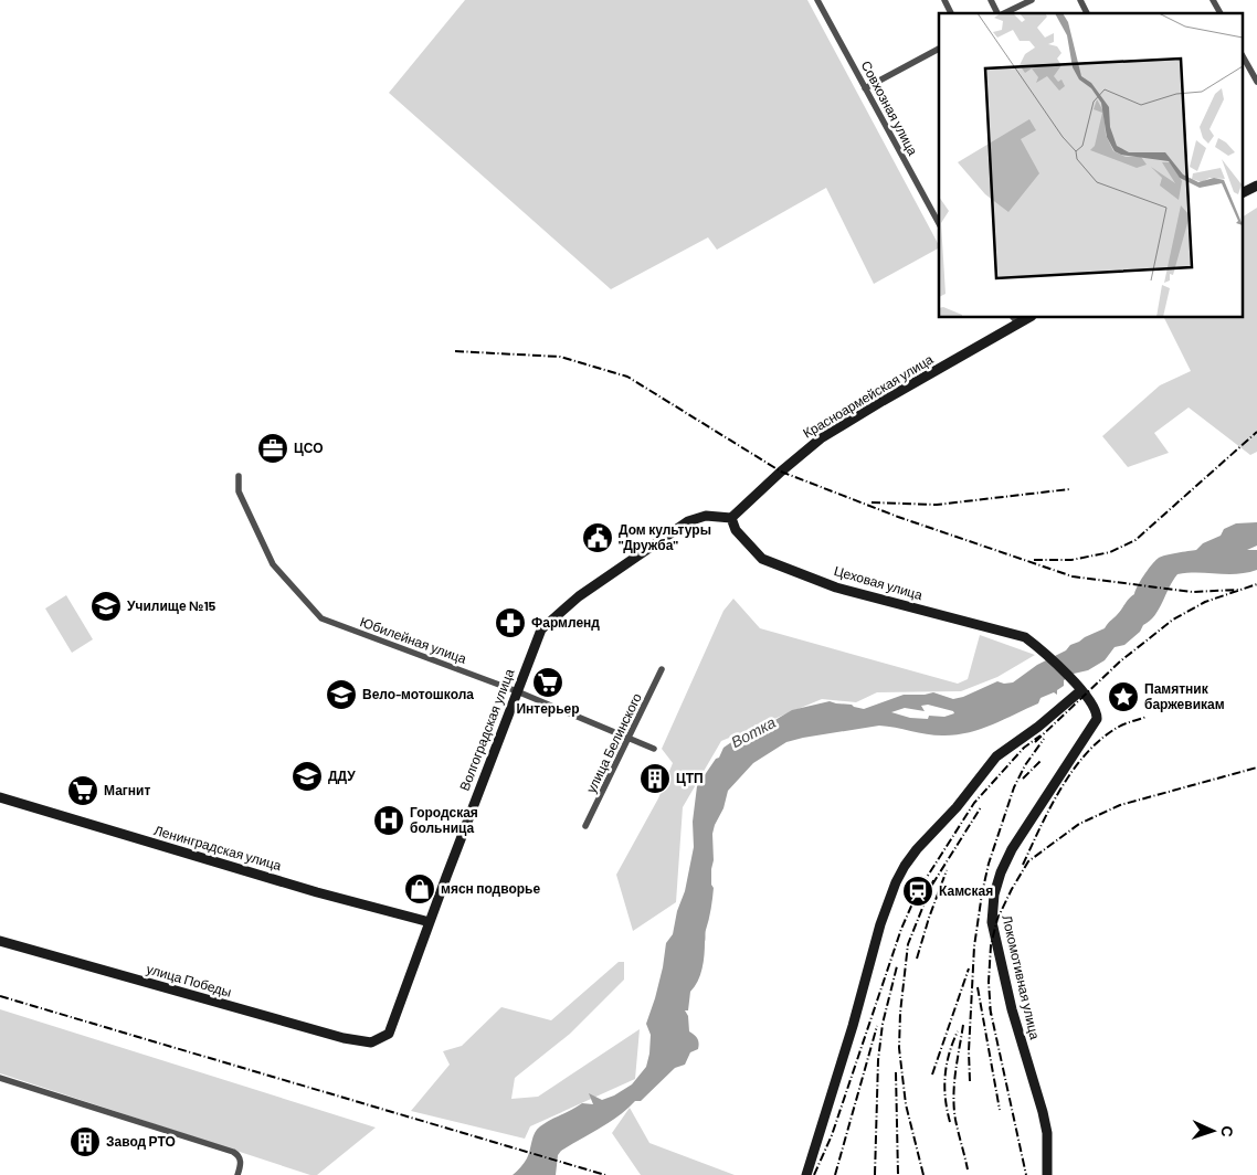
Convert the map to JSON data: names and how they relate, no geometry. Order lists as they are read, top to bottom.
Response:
{
  "streets": {
    "main road": [
      "Красноармейская улица",
      "Цеховая улица",
      "Волгоградская улица",
      "Ленинградская улица",
      "Локомотивная улица",
      "улица Победы"
    ],
    "street": ["Совхозная улица", "Юбилейная улица", "улица Белинского"]
  },
  "crossings": [
    ["Красноармейская улица", "Цеховая улица"],
    ["Красноармейская улица", "Волгоградская улица"],
    ["Цеховая улица", "Волгоградская улица"],
    ["Цеховая улица", "Локомотивная улица"],
    ["Юбилейная улица", "Волгоградская улица"],
    ["Юбилейная улица", "улица Белинского"],
    ["Волгоградская улица", "Ленинградская улица"],
    ["Волгоградская улица", "улица Победы"]
  ],
  "water": ["Вотка"],
  "places": {
    "office": ["ЦСО"],
    "public building": ["Дом культуры \"Дружба\""],
    "school or university": ["Училище №15", "Вело-мотошкола", "ДДУ"],
    "pharmacy": ["Фармленд"],
    "supermarket": ["Интерьер", "Магнит"],
    "place": ["Памятник баржевикам"],
    "building": ["ЦТП", "Завод РТО"],
    "hospital": ["Городская больница"],
    "shop": ["мясн подворье"],
    "station": ["Камская"]
  },
  "north": "right"
}
